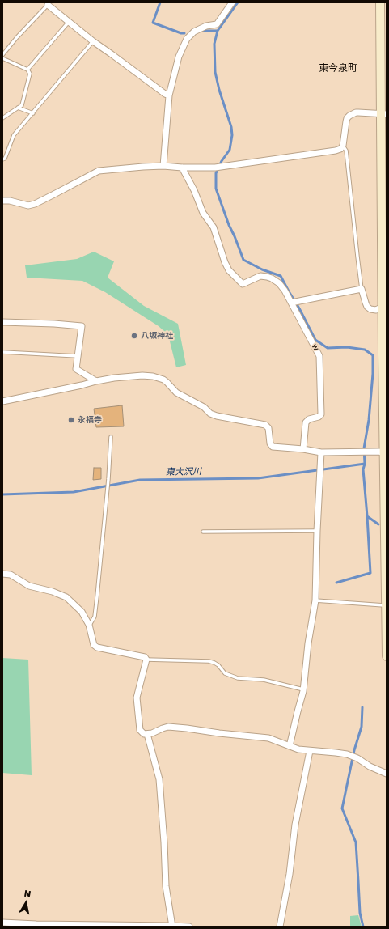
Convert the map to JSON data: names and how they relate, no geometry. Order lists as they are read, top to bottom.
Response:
{
  "streets": {
    "street": ["w"]
  },
  "districts": ["東今泉町"],
  "water": ["東大沢川"],
  "places": ["八坂神社", "永福寺"],
  "north": "top"
}
